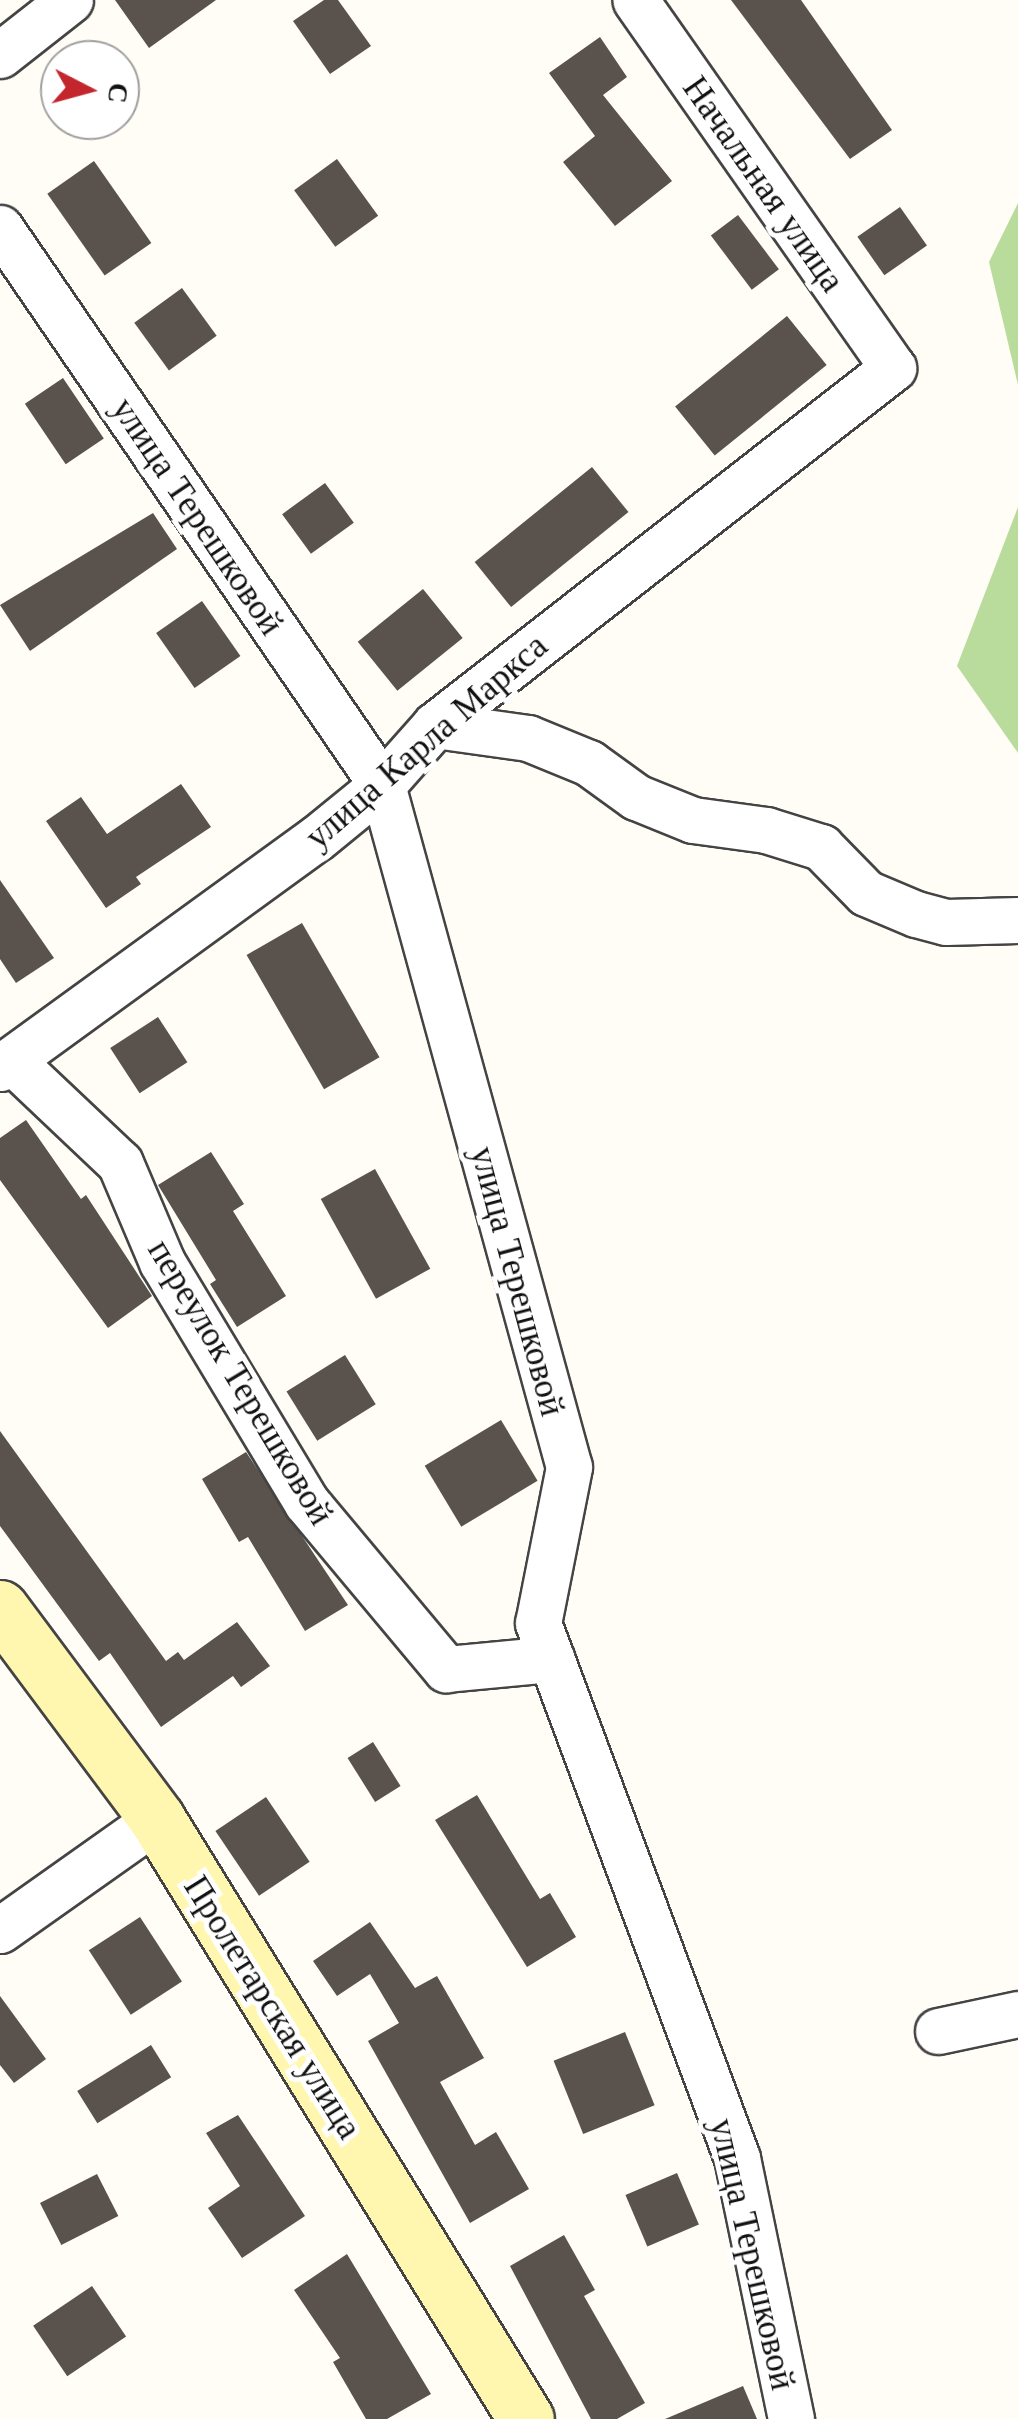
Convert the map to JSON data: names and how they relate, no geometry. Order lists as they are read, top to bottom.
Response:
{
  "streets": {
    "main road": ["Пролетарская улица"],
    "street": [
      "Начальная улица",
      "улица Терешковой",
      "улица Карла Маркса",
      "переулок Терешковой"
    ]
  },
  "crossings": [
    ["Начальная улица", "улица Карла Маркса"],
    ["улица Терешковой", "улица Карла Маркса"],
    ["улица Терешковой", "переулок Терешковой"],
    ["улица Карла Маркса", "переулок Терешковой"]
  ],
  "north": "right"
}
